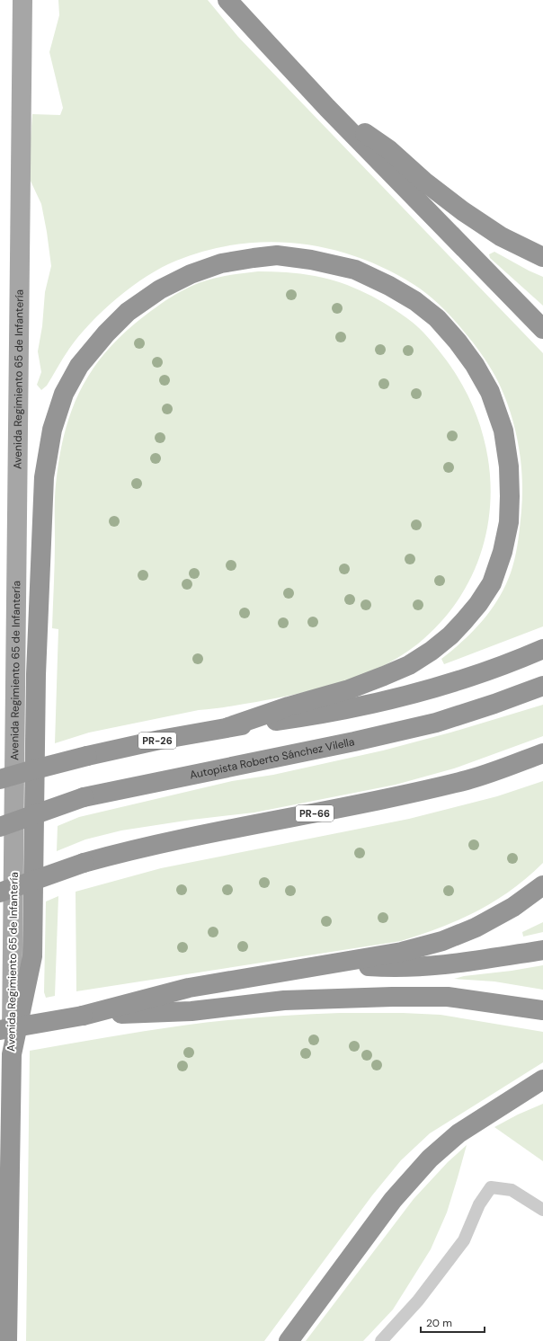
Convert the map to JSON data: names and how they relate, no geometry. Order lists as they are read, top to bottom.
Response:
{
  "streets": {
    "highway": [
      "Avenida Regimiento 65 de Infantería",
      "PR-26",
      "Autopista Roberto Sánchez Vilella",
      "PR-66"
    ]
  },
  "scale_bar": "20 m"
}
